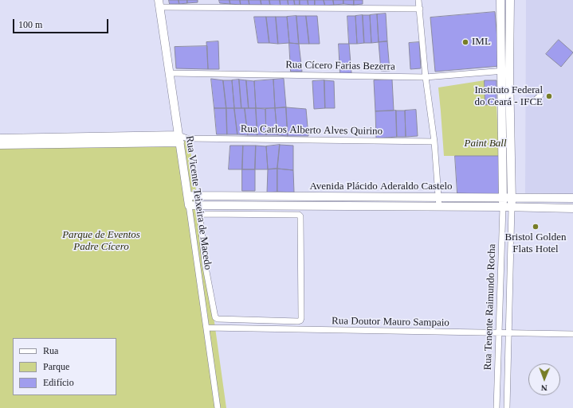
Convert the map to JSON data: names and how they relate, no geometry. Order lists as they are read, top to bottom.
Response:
{
  "streets": {
    "street": [
      "Rua Cícero Farias Bezerra",
      "Rua Carlos Alberto Alves Quirino",
      "Avenida Plácido Aderaldo Castelo",
      "Rua Vicente Teixeira de Macedo",
      "Rua Tenente Raimundo Rocha",
      "Rua Doutor Mauro Sampaio"
    ]
  },
  "crossings": [
    ["Rua Cícero Farias Bezerra", "Rua Vicente Teixeira de Macedo"],
    ["Rua Carlos Alberto Alves Quirino", "Rua Vicente Teixeira de Macedo"],
    ["Avenida Plácido Aderaldo Castelo", "Rua Vicente Teixeira de Macedo"],
    ["Avenida Plácido Aderaldo Castelo", "Rua Tenente Raimundo Rocha"],
    ["Rua Vicente Teixeira de Macedo", "Rua Doutor Mauro Sampaio"],
    ["Rua Tenente Raimundo Rocha", "Rua Doutor Mauro Sampaio"]
  ],
  "parks": ["Paint Ball", "Parque de Eventos Padre Cícero"],
  "places": ["IML", "Instituto Federal do Ceará - IFCE", "Bristol Golden Flats Hotel"],
  "legend": ["Rua", "Parque", "Edifício"],
  "scale_bar": "100 m",
  "north": "bottom"
}
